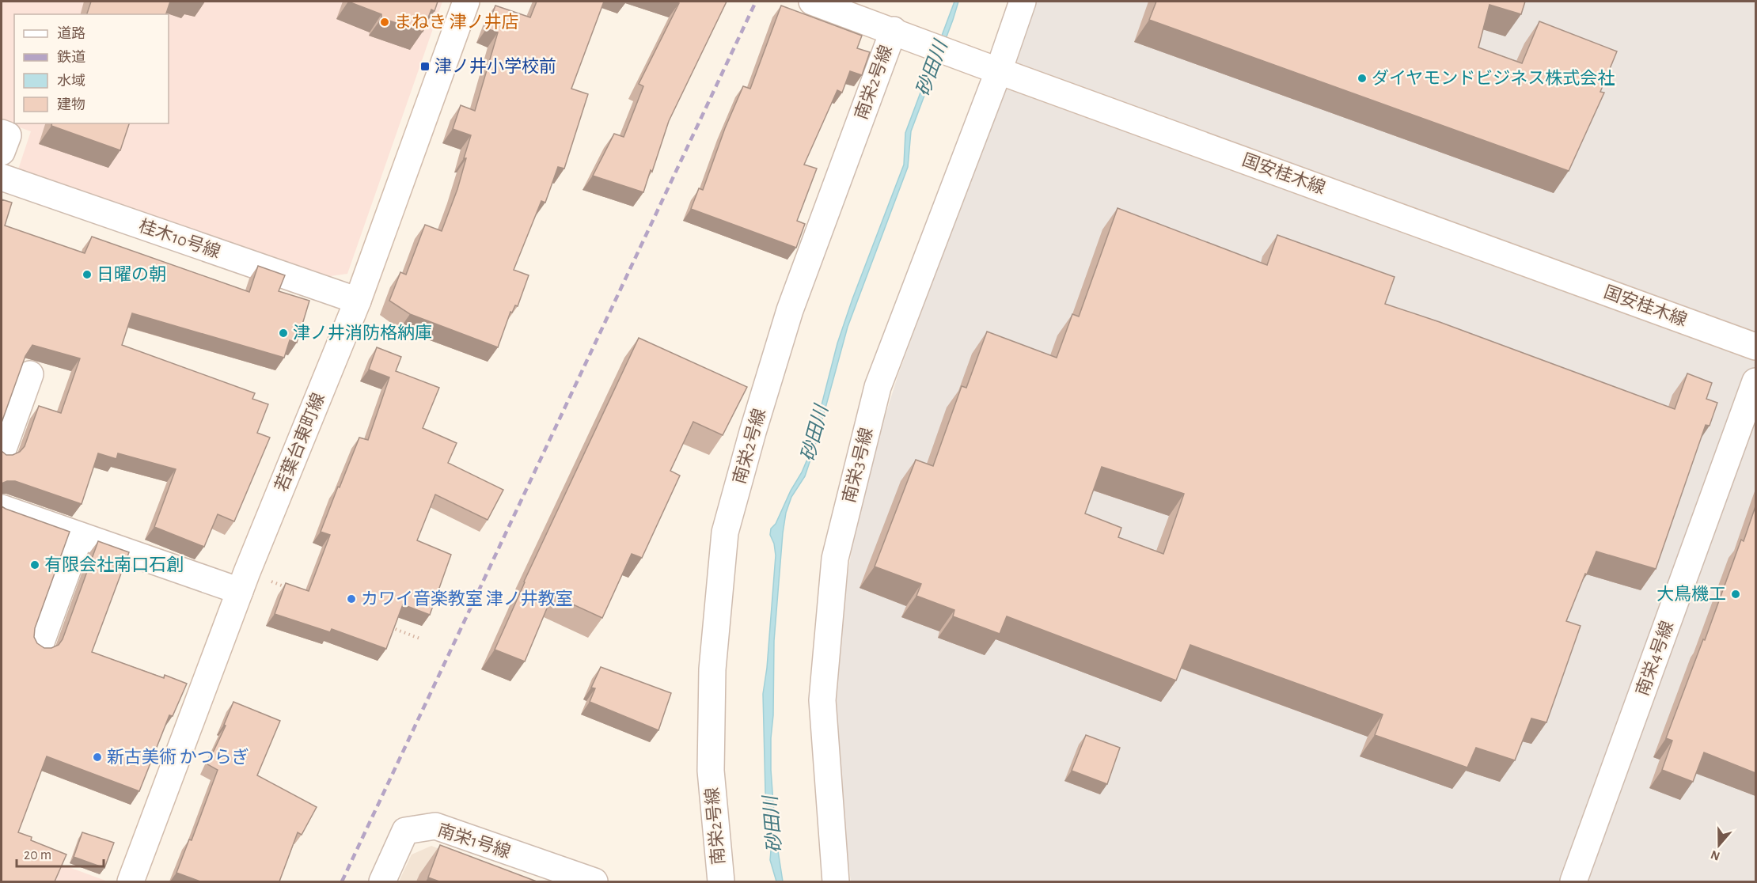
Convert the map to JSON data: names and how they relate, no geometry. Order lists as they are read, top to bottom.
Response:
{
  "streets": {
    "street": [
      "南栄2号線",
      "国安桂木線",
      "桂木10号線",
      "若葉台東町線",
      "南栄3号線",
      "南栄4号線",
      "南栄1号線"
    ]
  },
  "crossings": [
    ["南栄2号線", "国安桂木線"],
    ["国安桂木線", "南栄3号線"],
    ["桂木10号線", "若葉台東町線"]
  ],
  "water": ["砂田川"],
  "places": {
    "other": [
      "まねき 津ノ井店",
      "ダイヤモンドビジネス株式会社",
      "日曜の朝",
      "津ノ井消防格納庫",
      "有限会社南口石創",
      "大鳥機工",
      "カワイ音楽教室 津ノ井教室",
      "新古美術 かつらぎ"
    ],
    "transit": ["津ノ井小学校前"]
  },
  "legend": [
    "道路",
    "鉄道",
    "水域",
    "建物"
  ],
  "scale_bar": "20 m",
  "north": "bottom"
}
